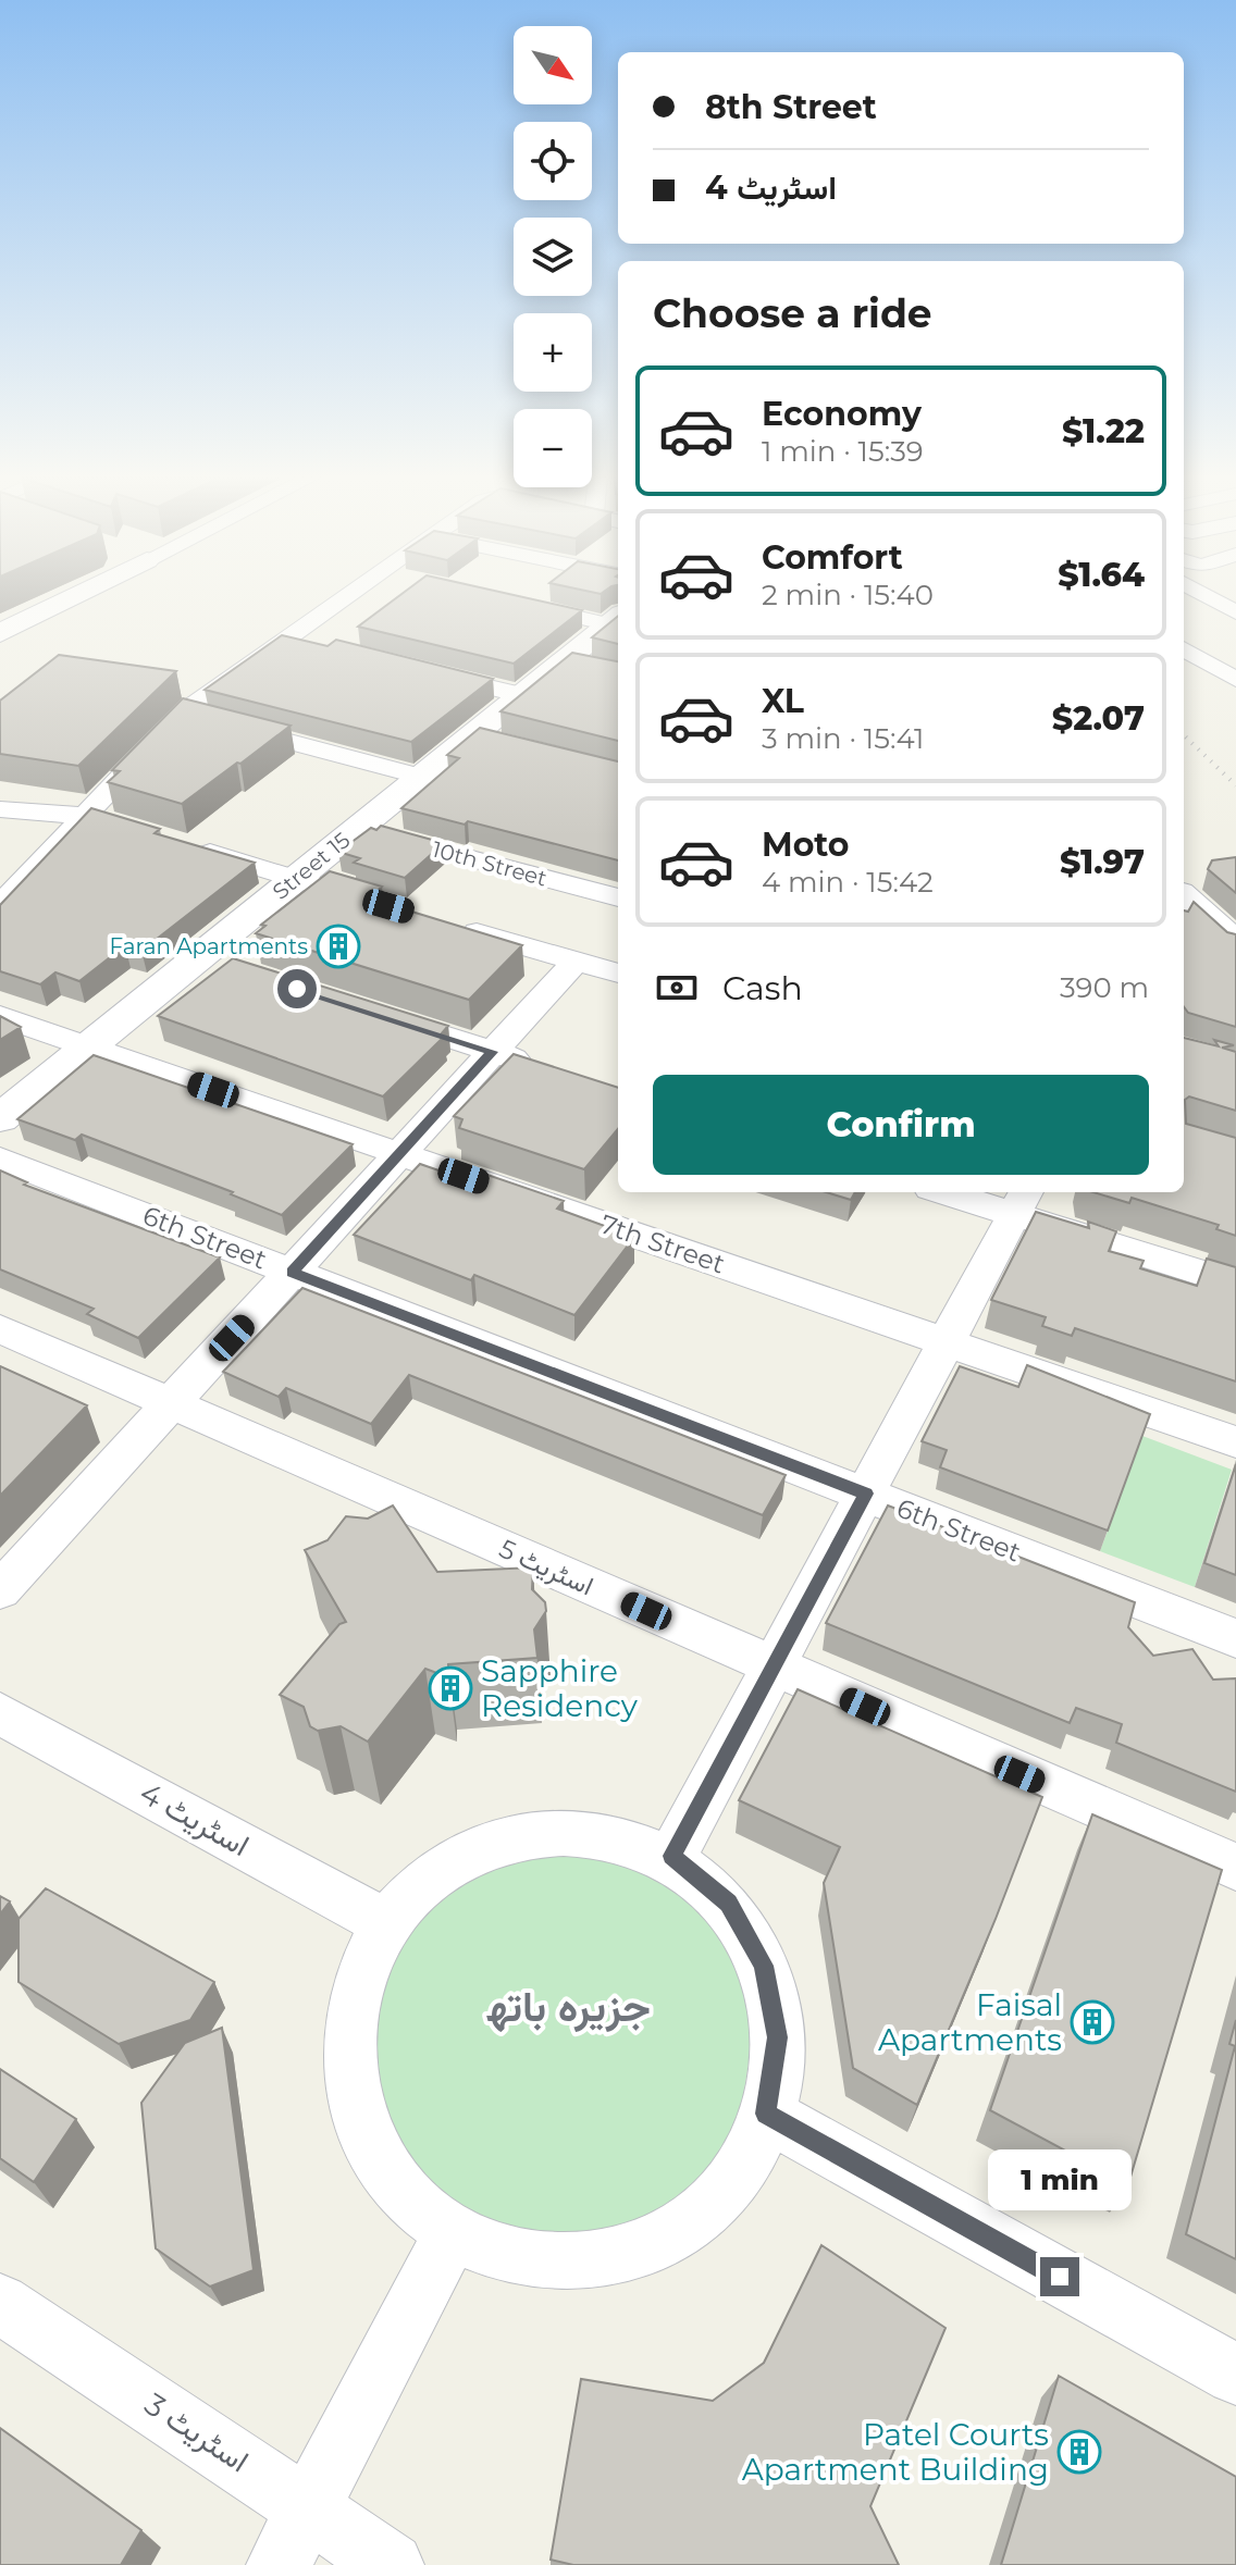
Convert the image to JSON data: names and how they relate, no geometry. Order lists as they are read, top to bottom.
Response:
{
  "streets": {
    "street": [
      "10th Street",
      "Street 15",
      "6th Street",
      "7th Street",
      "اسٹریٹ 5",
      "اسٹریٹ 4",
      "اسٹریٹ 3"
    ]
  },
  "crossings": [
    ["10th Street", "Street 15"],
    ["Street 15", "7th Street"]
  ],
  "districts": ["جزیرہ باتھ"],
  "places": {
    "building": [
      "Faran Apartments",
      "Sapphire Residency",
      "Faisal Apartments",
      "Patel Courts Apartment Building"
    ]
  },
  "north": "bottom right",
  "page": {
    "map_buttons": ["+", "−"],
    "banner": ["8th Street", "اسٹریٹ 4"],
    "heading": "Choose a ride",
    "list": [
      {
        "name": "Economy",
        "note": "1 min · 15:39",
        "value": "$1.22"
      },
      {
        "name": "Comfort",
        "note": "2 min · 15:40",
        "value": "$1.64"
      },
      {
        "name": "XL",
        "note": "3 min · 15:41",
        "value": "$2.07"
      },
      {
        "name": "Moto",
        "note": "4 min · 15:42",
        "value": "$1.97"
      }
    ],
    "pay": ["Cash", "390 m"],
    "buttons": "Confirm",
    "bubble": "1 min"
  }
}
